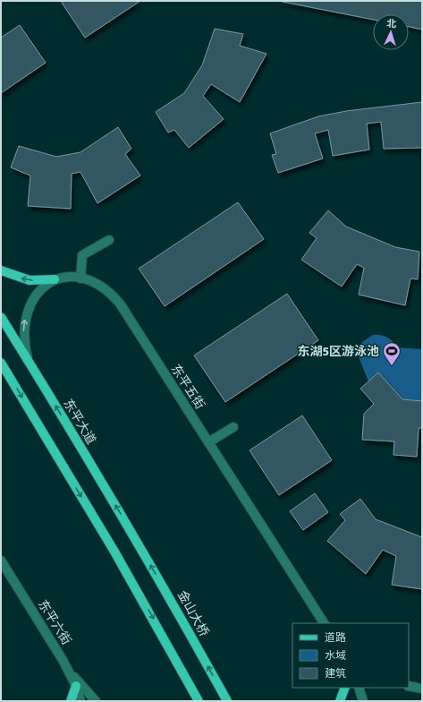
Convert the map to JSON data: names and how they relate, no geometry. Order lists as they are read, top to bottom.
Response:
{
  "streets": {
    "main road": ["东平大道", "金山大桥"],
    "street": ["东平五街", "东平六街"]
  },
  "crossings": [
    ["东平大道", "金山大桥"]
  ],
  "places": {
    "sports": ["东湖5区游泳池"]
  },
  "legend": ["道路", "水域", "建筑"],
  "north": "top"
}
